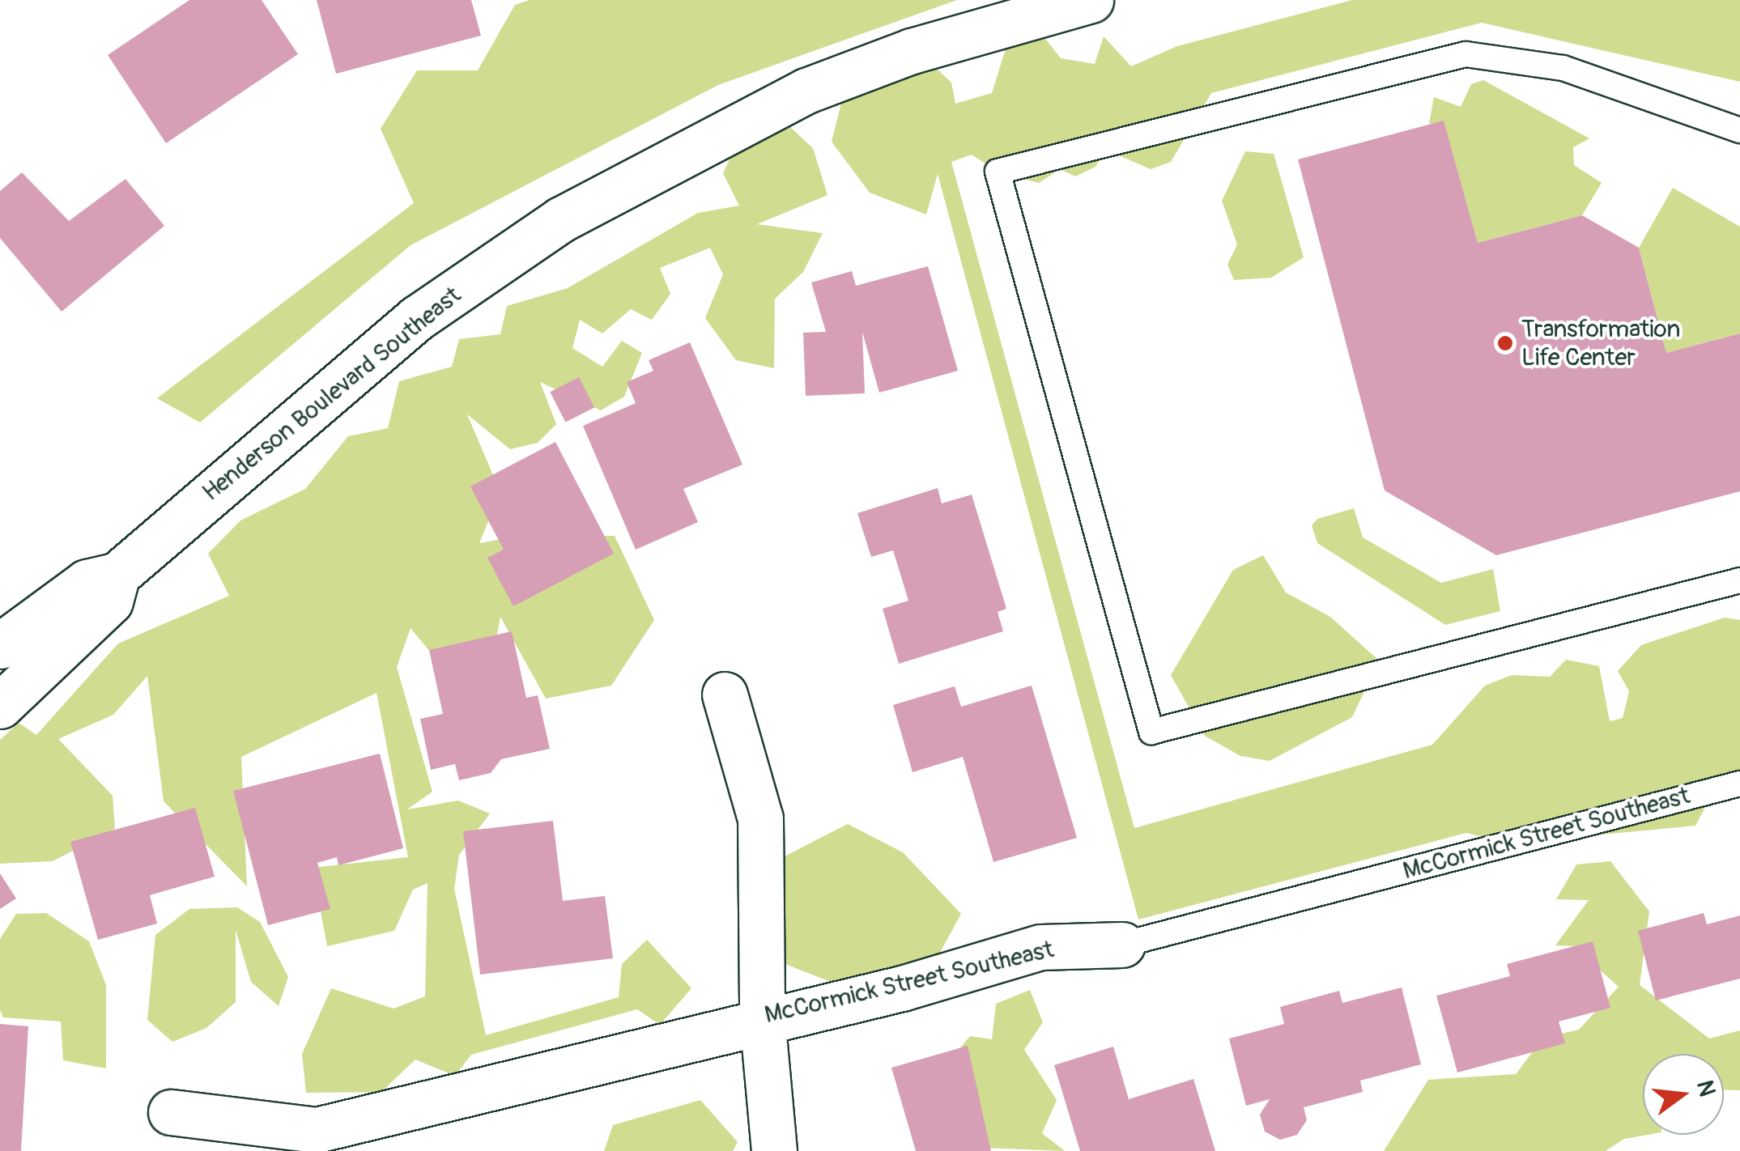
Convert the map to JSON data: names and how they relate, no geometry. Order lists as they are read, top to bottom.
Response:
{
  "streets": {
    "main road": ["Henderson Boulevard Southeast", "McCormick Street Southeast"]
  },
  "places": ["Transformation Life Center"],
  "north": "right"
}
